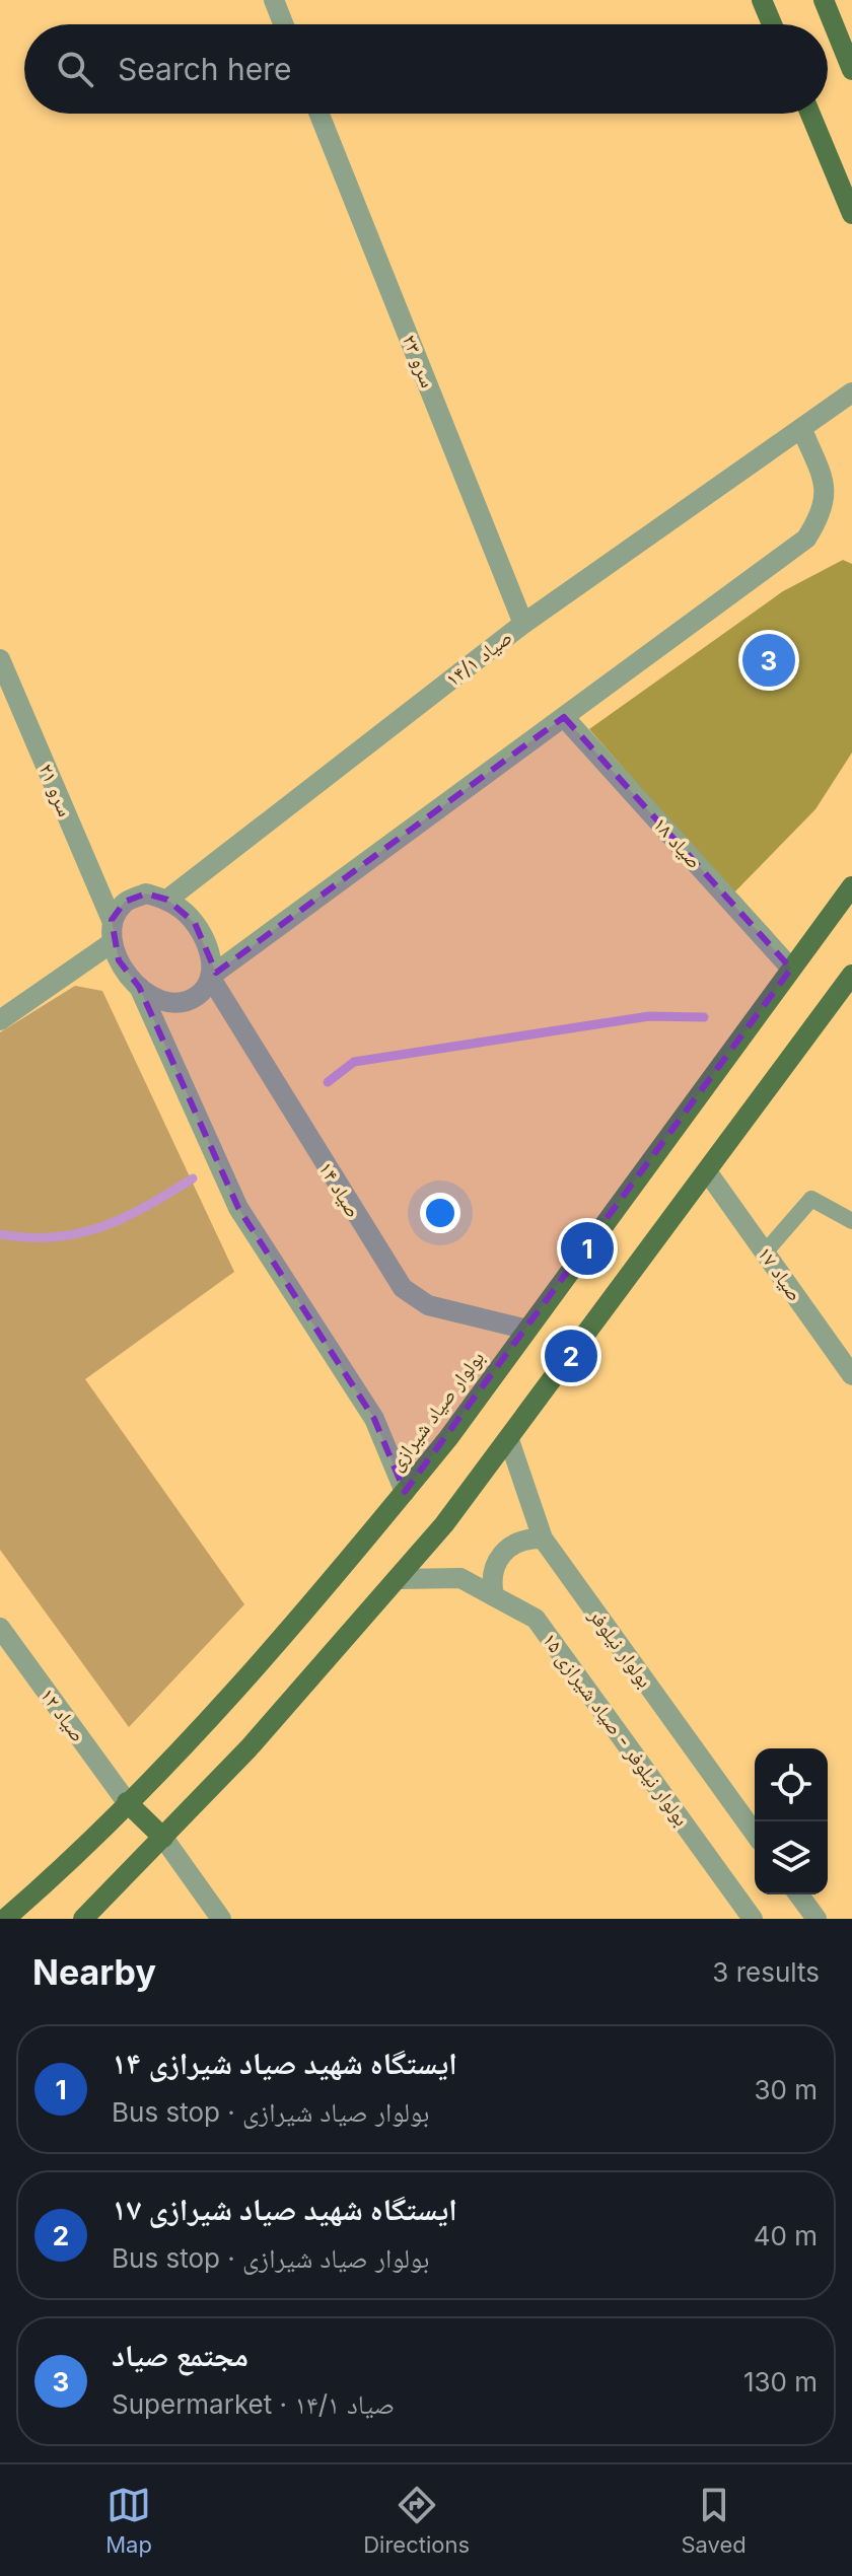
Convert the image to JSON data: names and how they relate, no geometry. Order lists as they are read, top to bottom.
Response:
{
  "streets": {
    "main road": ["بولوار صیاد شیرازی"],
    "street": [
      "سرو ۲۳",
      "صیاد ۱۴/۱",
      "سرو ۲۱",
      "صیاد ۱۸",
      "صیاد ۱۴",
      "صیاد ۱۷",
      "بولوار نیلوفر",
      "صیاد ۱۲",
      "بولوار نیلوفر - صیاد شیرازی ۱۵"
    ]
  },
  "crossings": [
    ["سرو ۲۳", "صیاد ۱۴/۱"],
    ["صیاد ۱۴/۱", "سرو ۲۱"],
    ["صیاد ۱۴/۱", "صیاد ۱۴"],
    ["سرو ۲۱", "صیاد ۱۴"],
    ["صیاد ۱۸", "بولوار صیاد شیرازی"],
    ["صیاد ۱۴", "بولوار صیاد شیرازی"],
    ["بولوار صیاد شیرازی", "صیاد ۱۲"]
  ],
  "page": {
    "search": "Search here",
    "pins": ["3", "1", "2"],
    "heading": ["Nearby", "3 results"],
    "list": [
      {
        "mark": "1",
        "name": "ایستگاه شهید صیاد شیرازی ۱۴",
        "note": "Bus stop · بولوار صیاد شیرازی",
        "value": "30 m"
      },
      {
        "mark": "2",
        "name": "ایستگاه شهید صیاد شیرازی ۱۷",
        "note": "Bus stop · بولوار صیاد شیرازی",
        "value": "40 m"
      },
      {
        "mark": "3",
        "name": "مجتمع صیاد",
        "note": "Supermarket · صیاد ۱۴/۱",
        "value": "130 m"
      }
    ],
    "nav": ["Map", "Directions", "Saved"]
  }
}
